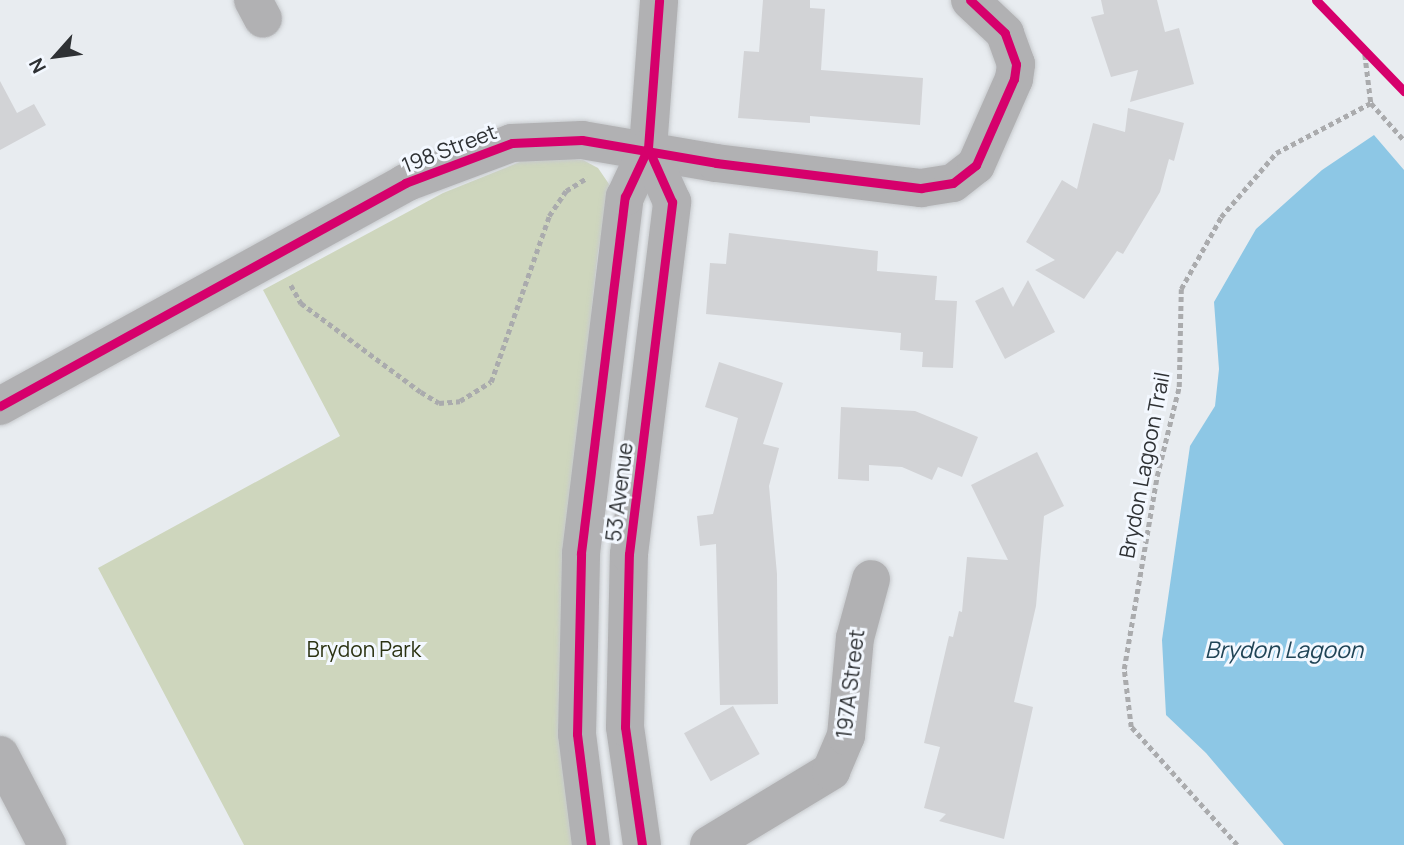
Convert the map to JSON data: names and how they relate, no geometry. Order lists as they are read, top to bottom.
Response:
{
  "streets": {
    "street": ["198 Street", "53 Avenue", "197A Street"],
    "path": ["Brydon Lagoon Trail"]
  },
  "crossings": [
    ["198 Street", "53 Avenue"]
  ],
  "water": ["Brydon Lagoon"],
  "parks": ["Brydon Park"],
  "north": "bottom left"
}
